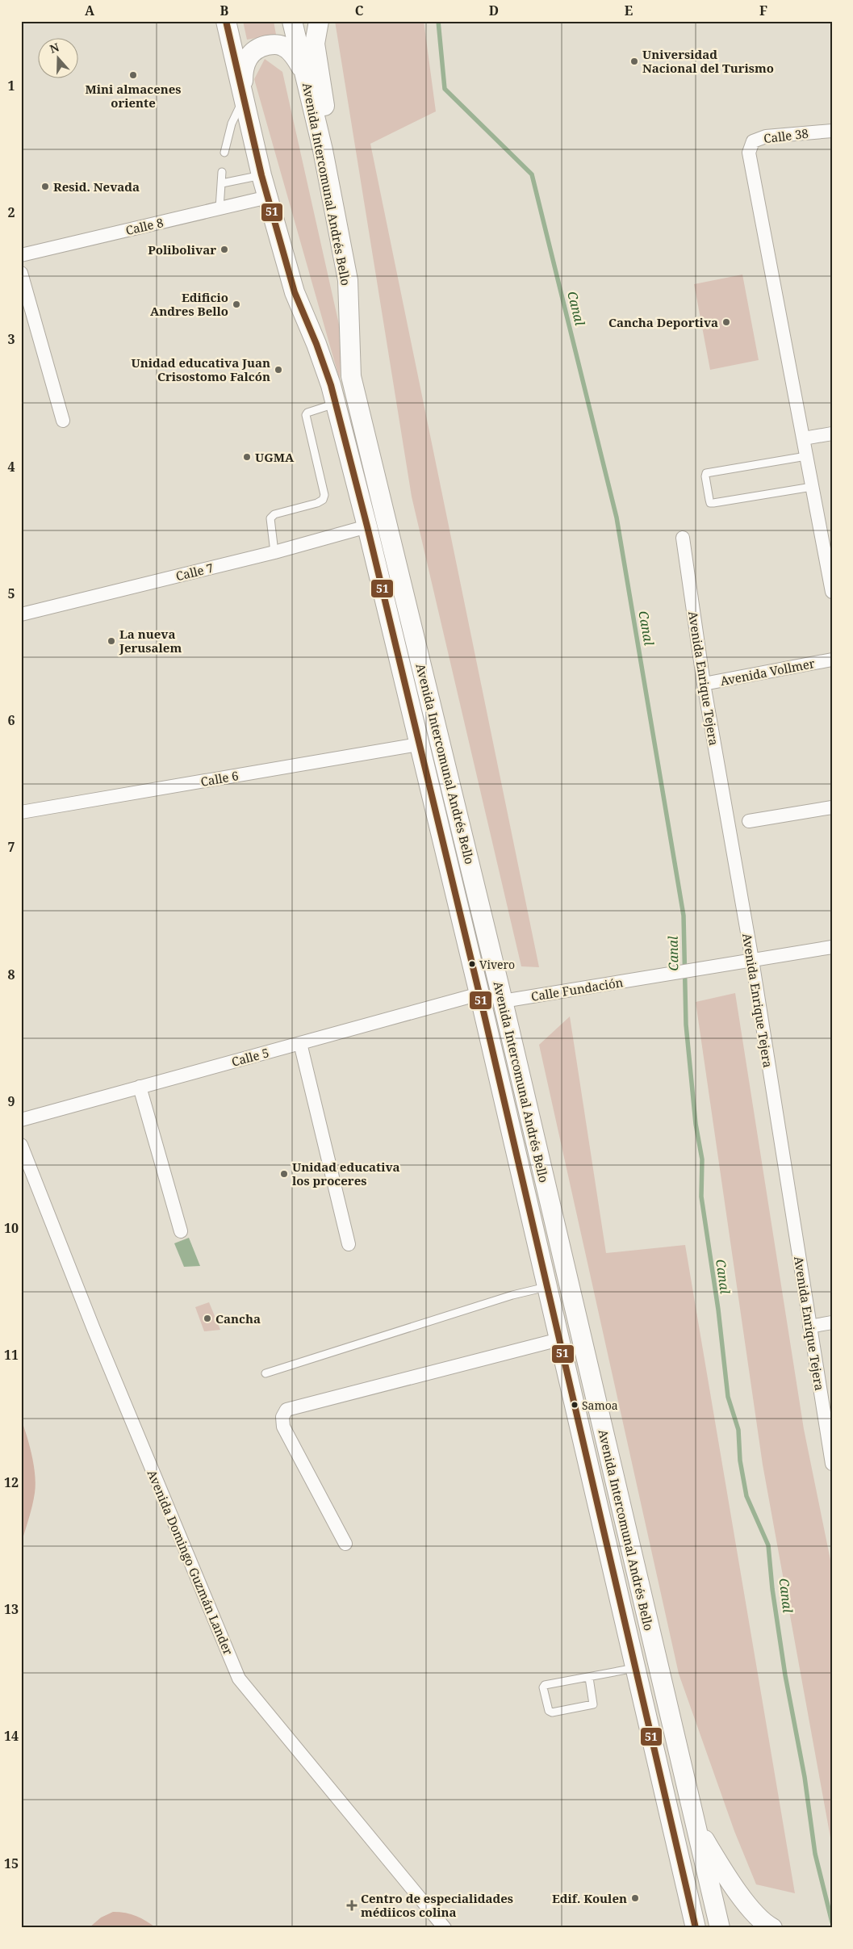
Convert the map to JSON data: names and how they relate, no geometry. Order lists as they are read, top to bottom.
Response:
{
  "streets": {
    "main road": ["Avenida Intercomunal Andrés Bello"],
    "street": [
      "Calle 38",
      "Calle 8",
      "Calle 7",
      "Avenida Vollmer",
      "Avenida Enrique Tejera",
      "Calle 6",
      "Calle Fundación",
      "Calle 5",
      "Avenida Domingo Guzmán Lander"
    ]
  },
  "crossings": [
    ["Avenida Intercomunal Andrés Bello", "Calle 8"],
    ["Avenida Intercomunal Andrés Bello", "Calle 7"],
    ["Avenida Intercomunal Andrés Bello", "Calle 6"],
    ["Avenida Intercomunal Andrés Bello", "Calle Fundación"],
    ["Avenida Intercomunal Andrés Bello", "Calle 5"],
    ["Avenida Vollmer", "Avenida Enrique Tejera"],
    ["Avenida Enrique Tejera", "Calle Fundación"]
  ],
  "water": ["Canal"],
  "places": {
    "other": [
      "Universidad Nacional del Turismo",
      "Mini almacenes oriente",
      "Resid. Nevada",
      "Polibolivar",
      "Edificio Andres Bello",
      "Cancha Deportiva",
      "Unidad educativa Juan Crisostomo Falcón",
      "UGMA",
      "La nueva Jerusalem",
      "Vivero",
      "Unidad educativa los proceres",
      "Cancha",
      "Samoa",
      "Edif. Koulen"
    ],
    "health": ["Centro de especialidades médiicos colina"]
  },
  "lines": ["transit line 51"],
  "north": "top",
  "grid": {
    "columns": [
      "A",
      "B",
      "C",
      "D",
      "E",
      "F"
    ],
    "rows": [
      "1",
      "2",
      "3",
      "4",
      "5",
      "6",
      "7",
      "8",
      "9",
      "10",
      "11",
      "12",
      "13",
      "14",
      "15"
    ]
  }
}
